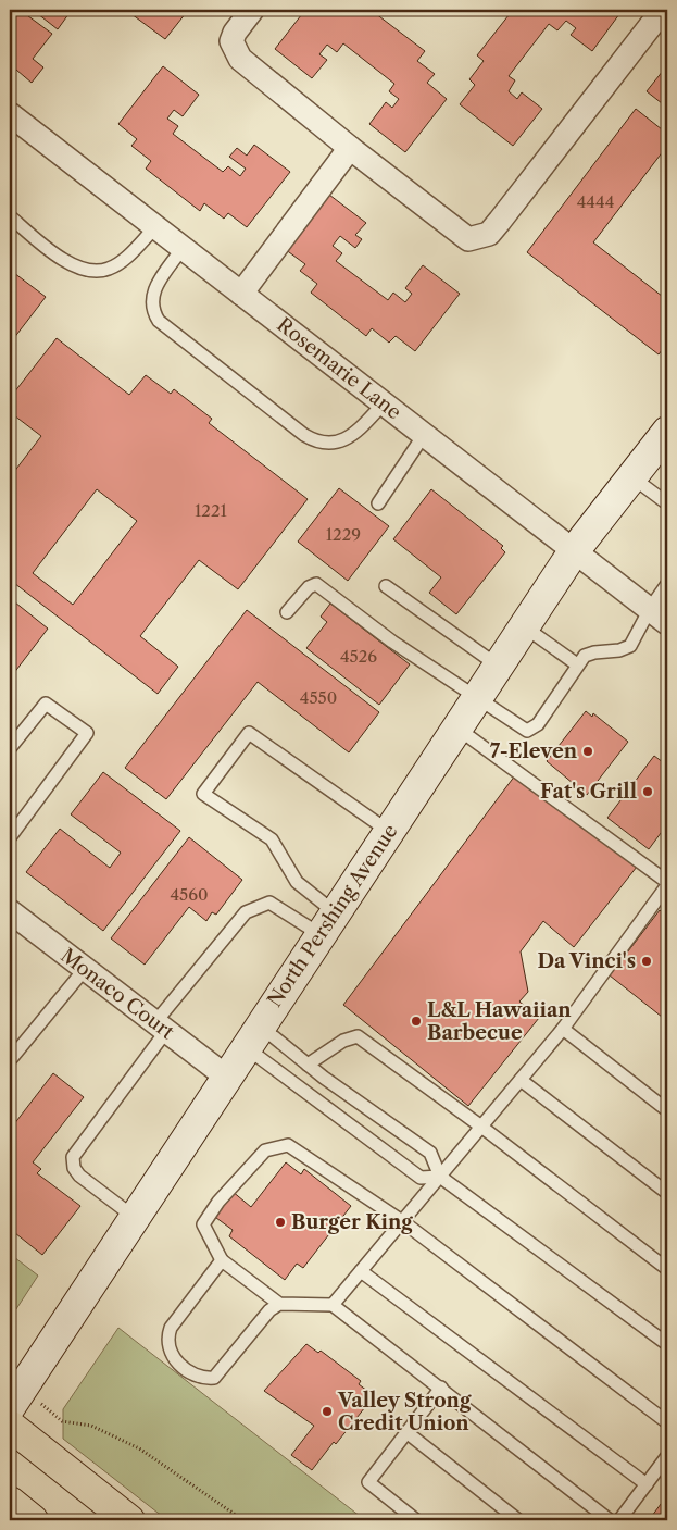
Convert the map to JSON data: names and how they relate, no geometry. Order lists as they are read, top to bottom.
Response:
{
  "streets": {
    "main road": ["North Pershing Avenue"],
    "street": ["Rosemarie Lane", "Monaco Court"]
  },
  "crossings": [
    ["Rosemarie Lane", "North Pershing Avenue"],
    ["North Pershing Avenue", "Monaco Court"]
  ],
  "places": [
    "7-Eleven",
    "Fat's Grill",
    "Da Vinci's",
    "L&L Hawaiian Barbecue",
    "Burger King",
    "Valley Strong Credit Union"
  ],
  "house_numbers": [
    "4444",
    "1221",
    "1229",
    "4526",
    "4550",
    "4560"
  ]
}
